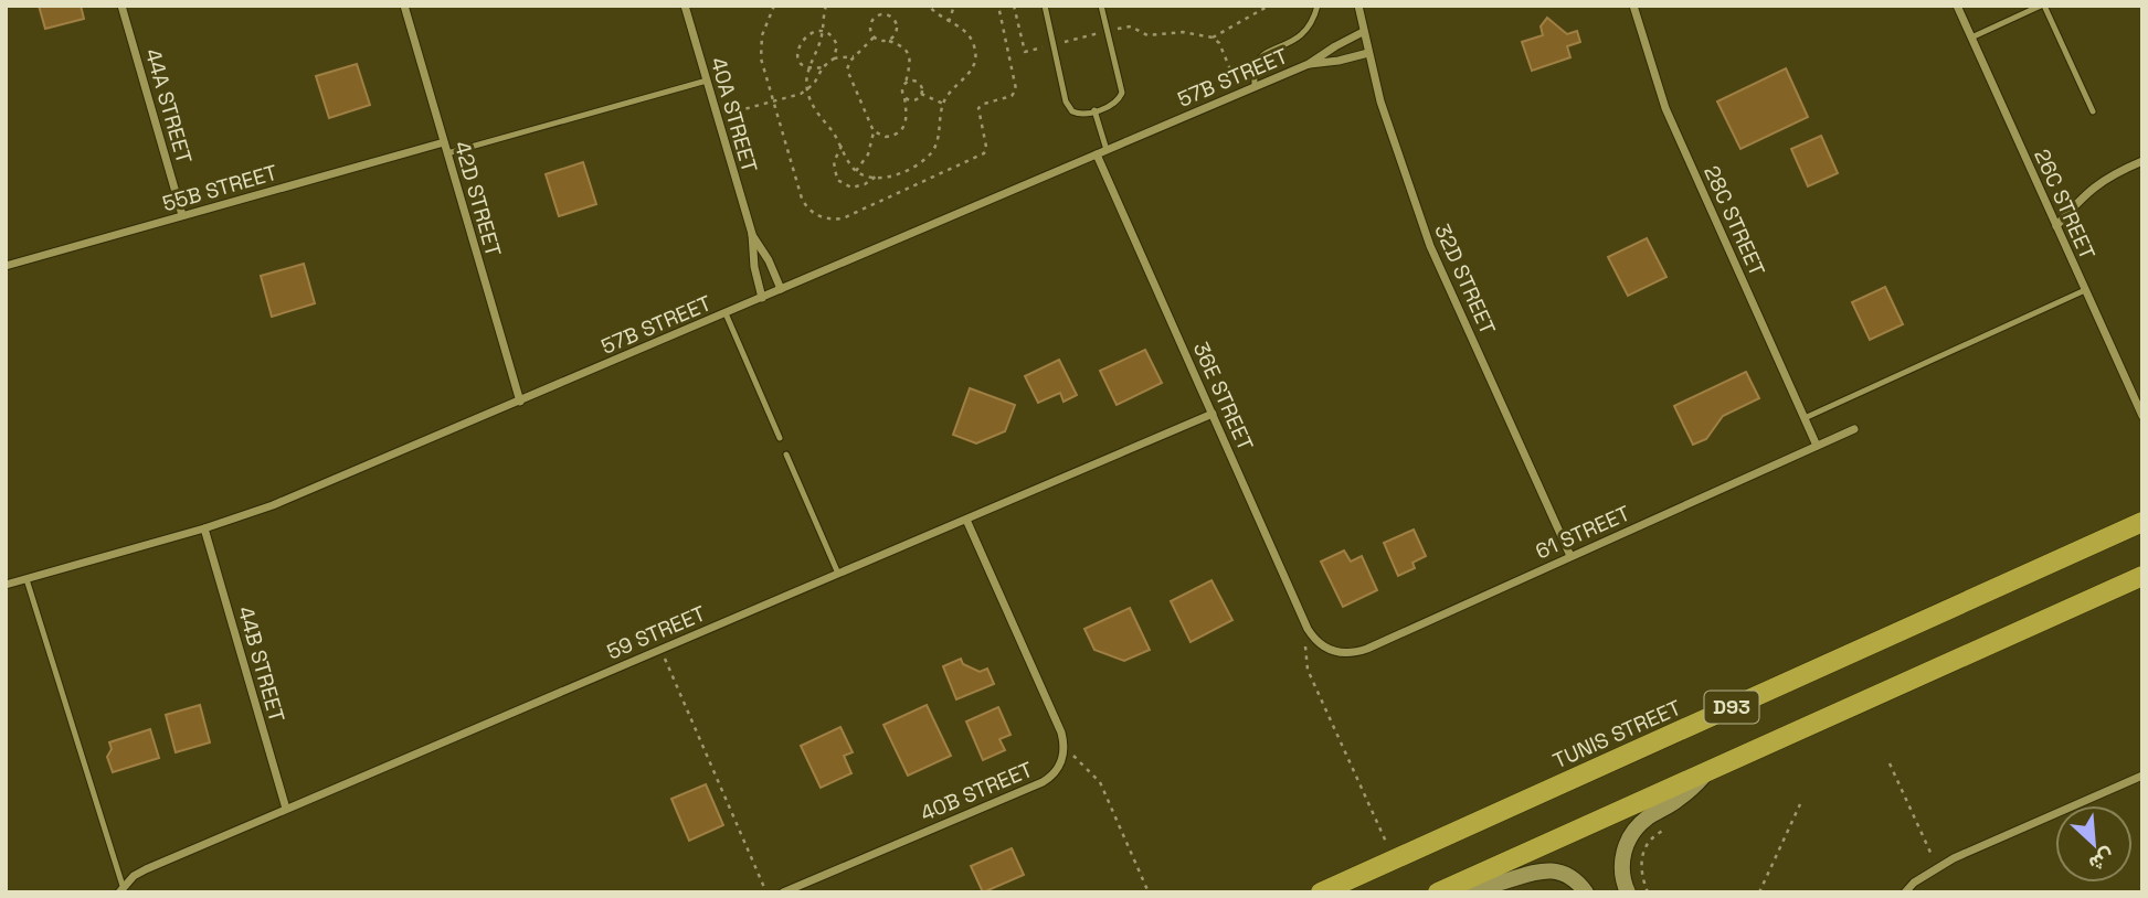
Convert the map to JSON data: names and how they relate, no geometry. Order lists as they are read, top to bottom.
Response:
{
  "streets": {
    "main road": ["D93", "TUNIS STREET"],
    "street": [
      "57B STREET",
      "44A STREET",
      "40A STREET",
      "55B STREET",
      "42D STREET",
      "26C STREET",
      "28C STREET",
      "32D STREET",
      "36E STREET",
      "61 STREET",
      "59 STREET",
      "44B STREET",
      "40B STREET"
    ]
  },
  "crossings": [
    ["57B STREET", "40A STREET"],
    ["57B STREET", "42D STREET"],
    ["57B STREET", "32D STREET"],
    ["57B STREET", "36E STREET"],
    ["57B STREET", "44B STREET"],
    ["44A STREET", "55B STREET"],
    ["55B STREET", "42D STREET"],
    ["28C STREET", "61 STREET"],
    ["32D STREET", "61 STREET"],
    ["36E STREET", "61 STREET"],
    ["36E STREET", "59 STREET"],
    ["59 STREET", "44B STREET"]
  ],
  "north": "bottom right"
}
